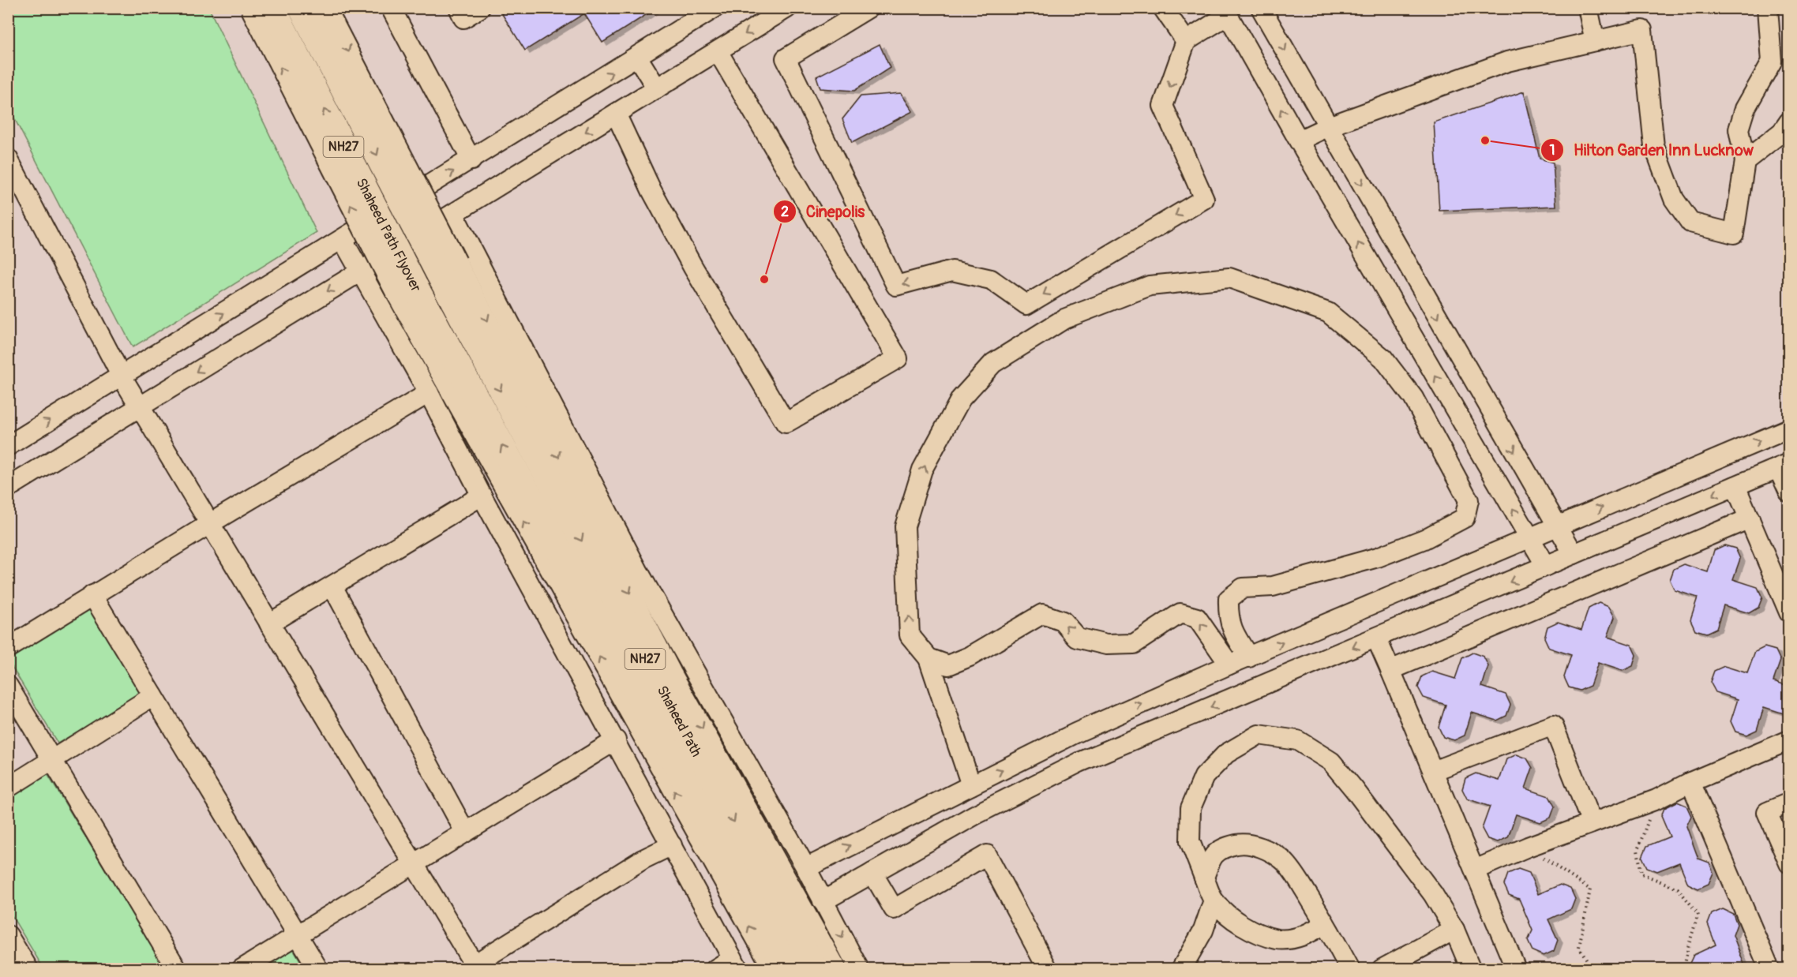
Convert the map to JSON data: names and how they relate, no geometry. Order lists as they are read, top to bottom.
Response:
{
  "streets": {
    "highway": ["NH27", "Shaheed Path Flyover", "Shaheed Path"]
  },
  "crossings": [
    ["Shaheed Path Flyover", "Shaheed Path"]
  ],
  "places": ["Hilton Garden Inn Lucknow", "Cinepolis"]
}
